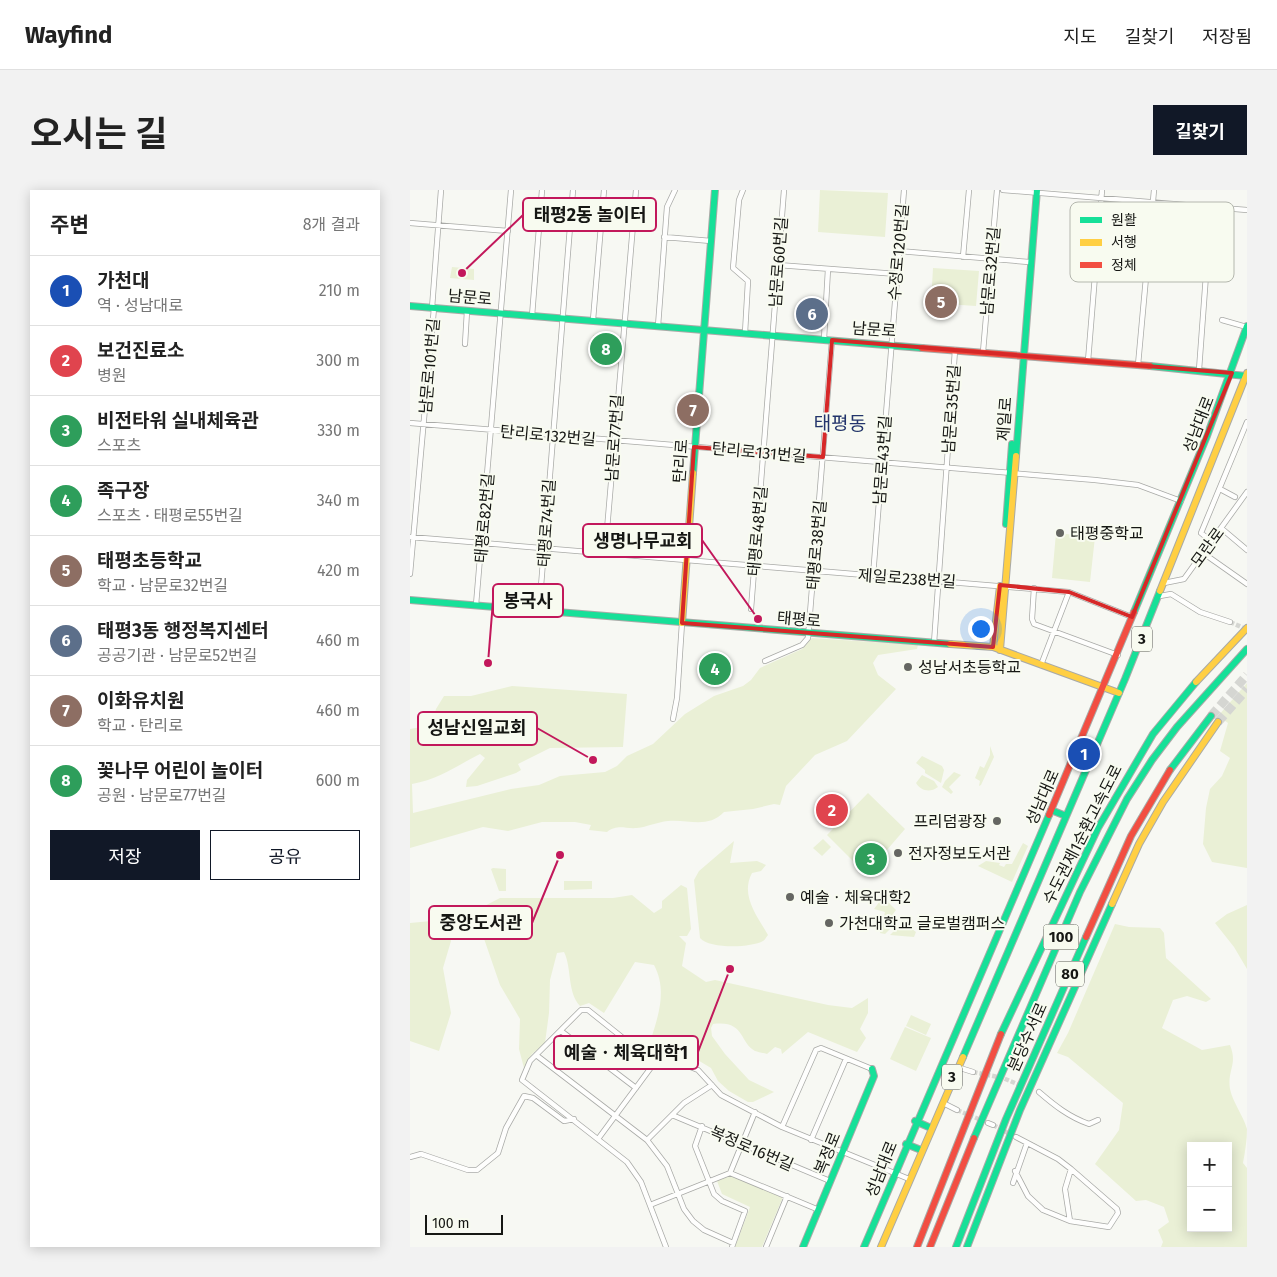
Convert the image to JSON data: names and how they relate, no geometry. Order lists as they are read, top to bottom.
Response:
{
  "streets": {
    "main road": [
      "남문로",
      "제일로",
      "성남대로",
      "탄리로",
      "태평로",
      "3",
      "수도권제1순환고속도로",
      "100",
      "80",
      "분당수서로",
      "복정로"
    ],
    "street": [
      "수정로120번길",
      "남문로60번길",
      "남문로32번길",
      "남문로101번길",
      "남문로35번길",
      "탄리로132번길",
      "남문로77번길",
      "탄리로131번길",
      "남문로43번길",
      "태평로82번길",
      "태평로74번길",
      "태평로48번길",
      "태평로38번길",
      "모란로",
      "제일로238번길",
      "복정로16번길"
    ]
  },
  "crossings": [
    ["수정로120번길", "남문로"],
    ["수정로120번길", "남문로43번길"],
    ["남문로60번길", "남문로"],
    ["남문로60번길", "탄리로131번길"],
    ["남문로60번길", "태평로48번길"],
    ["남문로32번길", "남문로"],
    ["남문로", "남문로101번길"],
    ["남문로", "남문로35번길"],
    ["남문로", "제일로"],
    ["남문로", "성남대로"],
    ["남문로", "남문로77번길"],
    ["남문로", "남문로43번길"],
    ["남문로", "탄리로"],
    ["남문로", "태평로82번길"],
    ["남문로", "태평로74번길"],
    ["남문로", "태평로38번길"],
    ["남문로101번길", "탄리로132번길"],
    ["남문로101번길", "제일로238번길"],
    ["남문로35번길", "탄리로131번길"],
    ["남문로35번길", "제일로238번길"],
    ["남문로35번길", "태평로"],
    ["제일로", "탄리로131번길"],
    ["제일로", "제일로238번길"],
    ["제일로", "태평로"],
    ["성남대로", "탄리로131번길"],
    ["성남대로", "모란로"],
    ["성남대로", "제일로238번길"],
    ["성남대로", "태평로"],
    ["탄리로132번길", "남문로77번길"],
    ["탄리로132번길", "탄리로131번길"],
    ["탄리로132번길", "탄리로"],
    ["탄리로132번길", "태평로82번길"],
    ["탄리로132번길", "태평로74번길"],
    ["남문로77번길", "제일로238번길"],
    ["탄리로131번길", "남문로43번길"],
    ["탄리로131번길", "탄리로"],
    ["탄리로131번길", "태평로48번길"],
    ["탄리로131번길", "태평로38번길"],
    ["남문로43번길", "제일로238번길"],
    ["탄리로", "제일로238번길"],
    ["탄리로", "태평로"],
    ["태평로82번길", "제일로238번길"],
    ["태평로82번길", "태평로"],
    ["태평로74번길", "제일로238번길"],
    ["태평로74번길", "태평로"],
    ["태평로48번길", "제일로238번길"],
    ["태평로38번길", "제일로238번길"],
    ["태평로38번길", "태평로"],
    ["복정로16번길", "복정로"]
  ],
  "districts": ["태평동"],
  "places": [
    "태평2동 놀이터",
    "태평중학교",
    "생명나무교회",
    "봉국사",
    "성남서초등학교",
    "성남신일교회",
    "프리덤광장",
    "전자정보도서관",
    "중앙도서관",
    "예술ㆍ체육대학2",
    "가천대학교 글로벌캠퍼스",
    "예술ㆍ체육대학1"
  ],
  "legend": ["원활", "서행", "정체"],
  "scale_bar": "100 m",
  "page": {
    "header": "Wayfind",
    "nav": ["지도", "길찾기", "저장됨"],
    "title": "오시는 길",
    "buttons": [
      "길찾기",
      ["저장", "공유"]
    ],
    "heading": ["주변", "8개 결과"],
    "list": [
      {
        "mark": "1",
        "name": "가천대",
        "note": "역 · 성남대로",
        "value": "210 m"
      },
      {
        "mark": "2",
        "name": "보건진료소",
        "note": "병원",
        "value": "300 m"
      },
      {
        "mark": "3",
        "name": "비전타워 실내체육관",
        "note": "스포츠",
        "value": "330 m"
      },
      {
        "mark": "4",
        "name": "족구장",
        "note": "스포츠 · 태평로55번길",
        "value": "340 m"
      },
      {
        "mark": "5",
        "name": "태평초등학교",
        "note": "학교 · 남문로32번길",
        "value": "420 m"
      },
      {
        "mark": "6",
        "name": "태평3동 행정복지센터",
        "note": "공공기관 · 남문로52번길",
        "value": "460 m"
      },
      {
        "mark": "7",
        "name": "이화유치원",
        "note": "학교 · 탄리로",
        "value": "460 m"
      },
      {
        "mark": "8",
        "name": "꽃나무 어린이 놀이터",
        "note": "공원 · 남문로77번길",
        "value": "600 m"
      }
    ],
    "pins": [
      "5",
      "6",
      "8",
      "7",
      "4",
      "1",
      "2",
      "3"
    ],
    "map_buttons": ["+", "−"],
    "scale": "100 m"
  }
}
